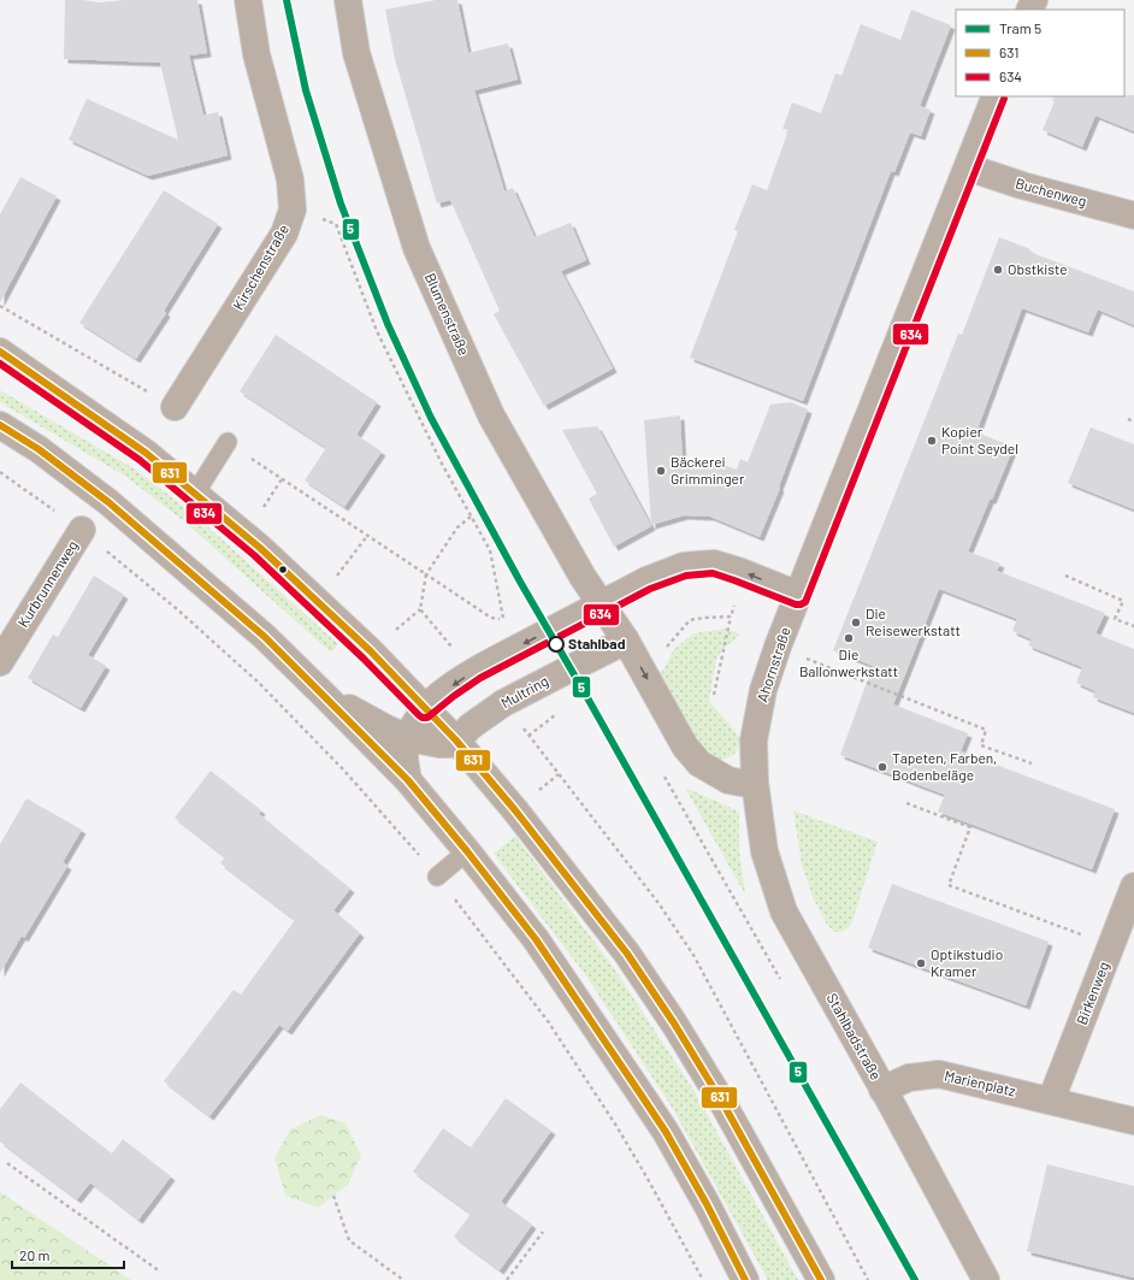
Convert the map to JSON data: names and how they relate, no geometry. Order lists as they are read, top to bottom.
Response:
{
  "streets": {
    "street": [
      "Buchenweg",
      "Kirschenstraße",
      "Blumenstraße",
      "Kurbrunnenweg",
      "Ahornstraße",
      "Multring",
      "Birkenweg",
      "Stahlbadstraße",
      "Marienplatz"
    ]
  },
  "crossings": [
    ["Buchenweg", "Ahornstraße"],
    ["Blumenstraße", "Ahornstraße"],
    ["Blumenstraße", "Multring"],
    ["Blumenstraße", "Stahlbadstraße"],
    ["Ahornstraße", "Stahlbadstraße"],
    ["Birkenweg", "Marienplatz"],
    ["Stahlbadstraße", "Marienplatz"]
  ],
  "places": [
    "Obstkiste",
    "Kopier Point Seydel",
    "Bäckerei Grimminger",
    "Die Reisewerkstatt",
    "Die Ballonwerkstatt",
    "Stahlbad",
    "Tapeten, Farben, Bodenbeläge",
    "Optikstudio Kramer"
  ],
  "lines": ["tram line 5", "transit line 634", "transit line 631"],
  "legend": ["Tram 5", "631", "634"],
  "scale_bar": "20 m"
}
